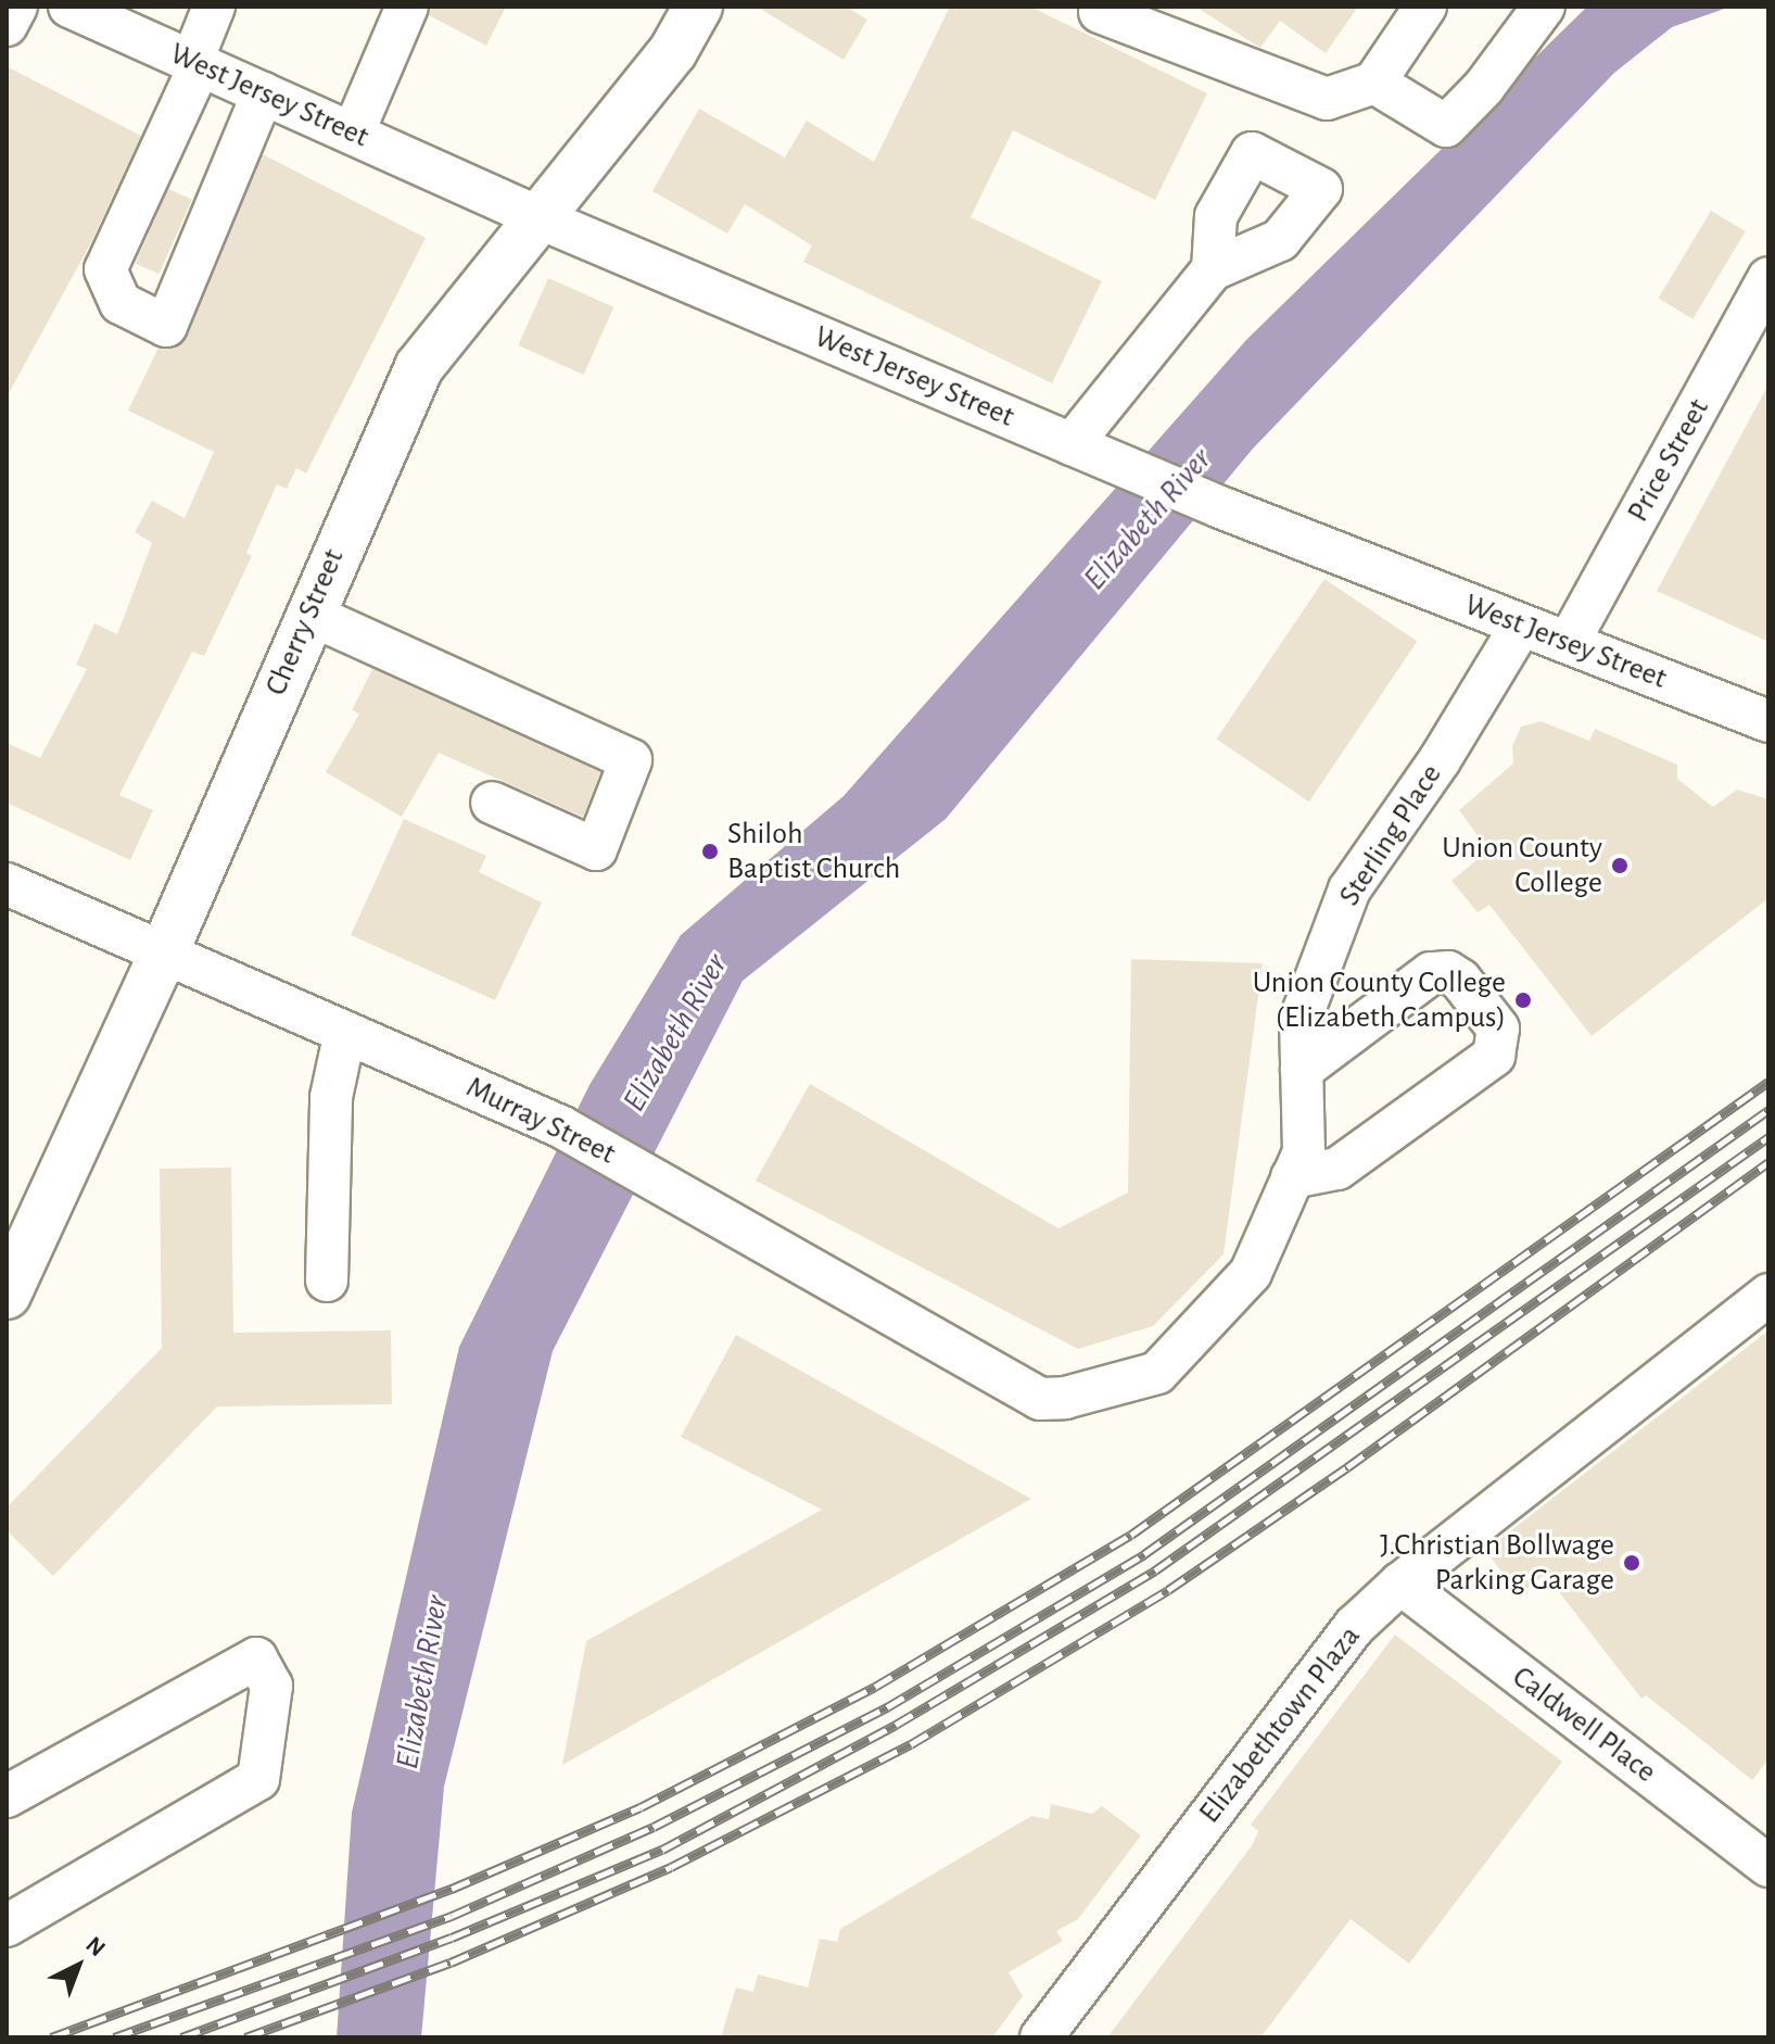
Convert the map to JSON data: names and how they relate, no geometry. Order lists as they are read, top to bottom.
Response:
{
  "streets": {
    "main road": ["Cherry Street"],
    "street": [
      "West Jersey Street",
      "Price Street",
      "Sterling Place",
      "Murray Street",
      "Elizabethtown Plaza",
      "Caldwell Place"
    ]
  },
  "crossings": [
    ["West Jersey Street", "Price Street"],
    ["West Jersey Street", "Cherry Street"],
    ["West Jersey Street", "Sterling Place"],
    ["Cherry Street", "Murray Street"],
    ["Sterling Place", "Murray Street"],
    ["Elizabethtown Plaza", "Caldwell Place"]
  ],
  "water": ["Elizabeth River"],
  "places": [
    "Shiloh Baptist Church",
    "Union County College",
    "Union County College (Elizabeth Campus)",
    "J.Christian Bollwage Parking Garage"
  ],
  "north": "top right"
}
